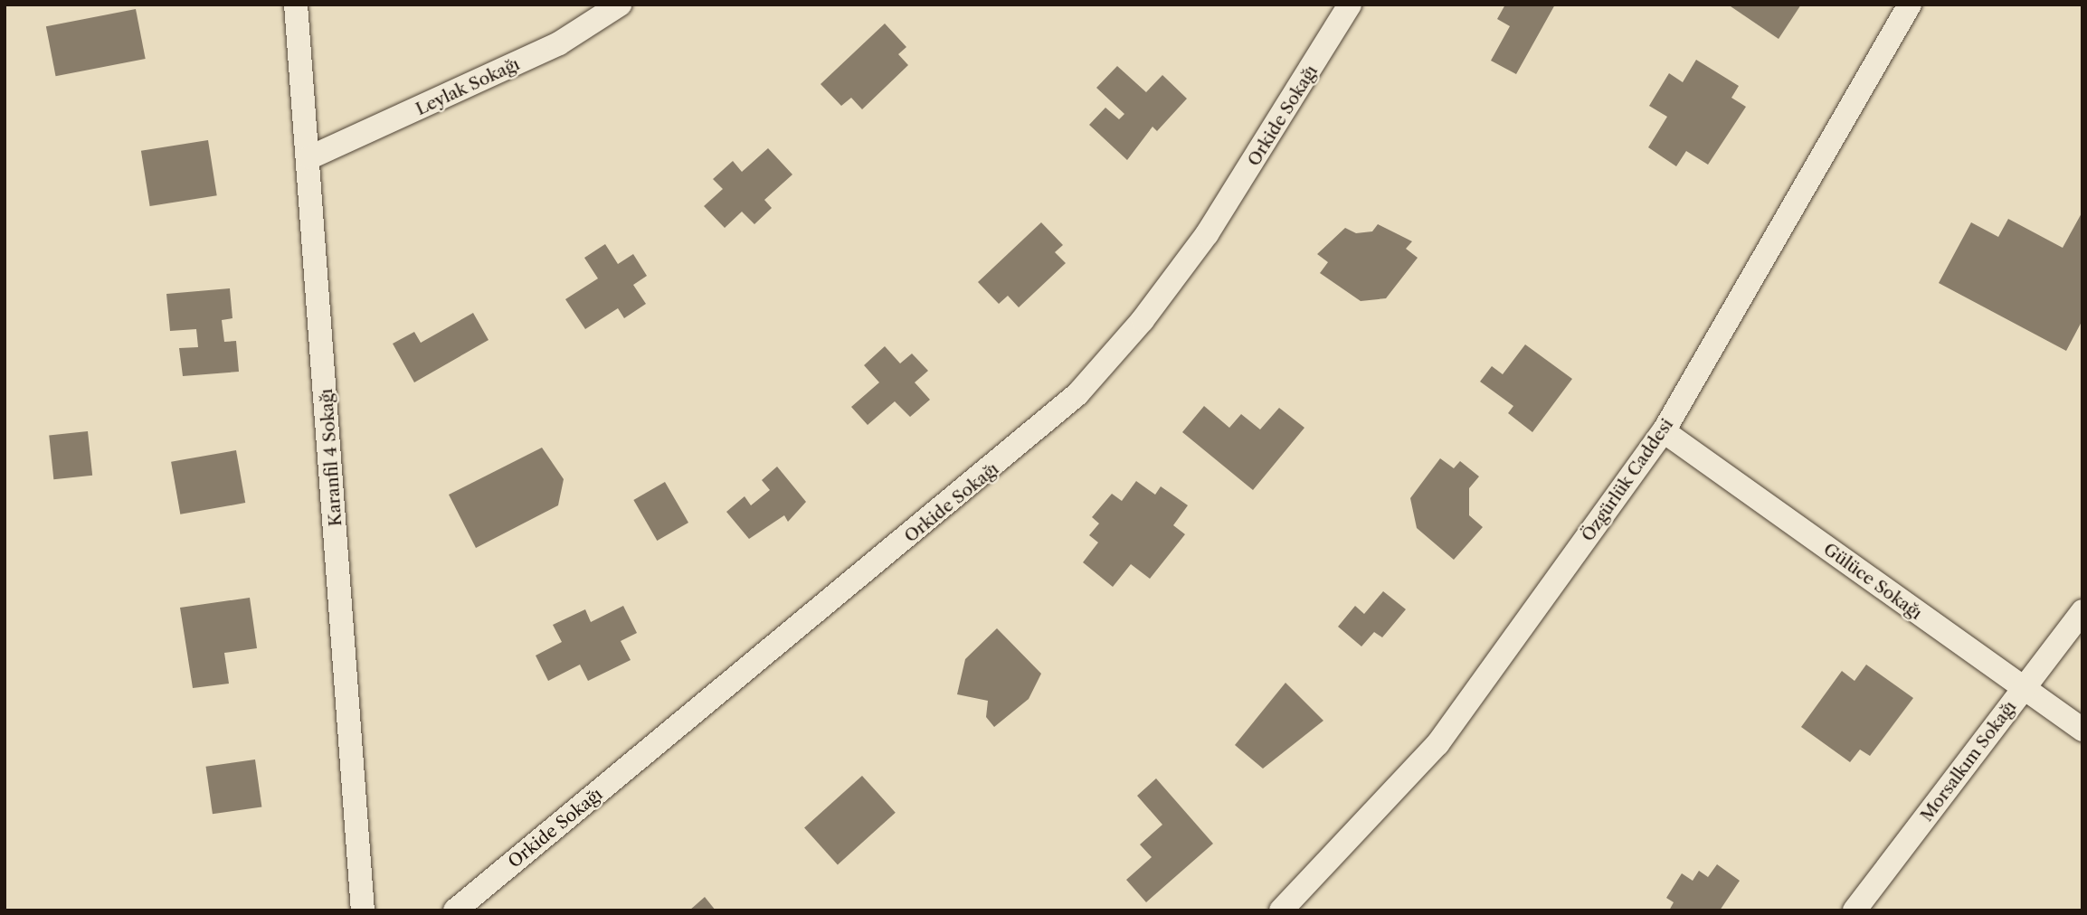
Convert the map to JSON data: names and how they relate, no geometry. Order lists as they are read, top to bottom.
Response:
{
  "streets": {
    "street": [
      "Leylak Sokağı",
      "Orkide Sokağı",
      "Karanfil 4 Sokağı",
      "Özgürlük Caddesi",
      "Gülüce Sokağı",
      "Morsalkım Sokağı"
    ]
  },
  "crossings": [
    ["Leylak Sokağı", "Karanfil 4 Sokağı"],
    ["Özgürlük Caddesi", "Gülüce Sokağı"],
    ["Gülüce Sokağı", "Morsalkım Sokağı"]
  ]
}
